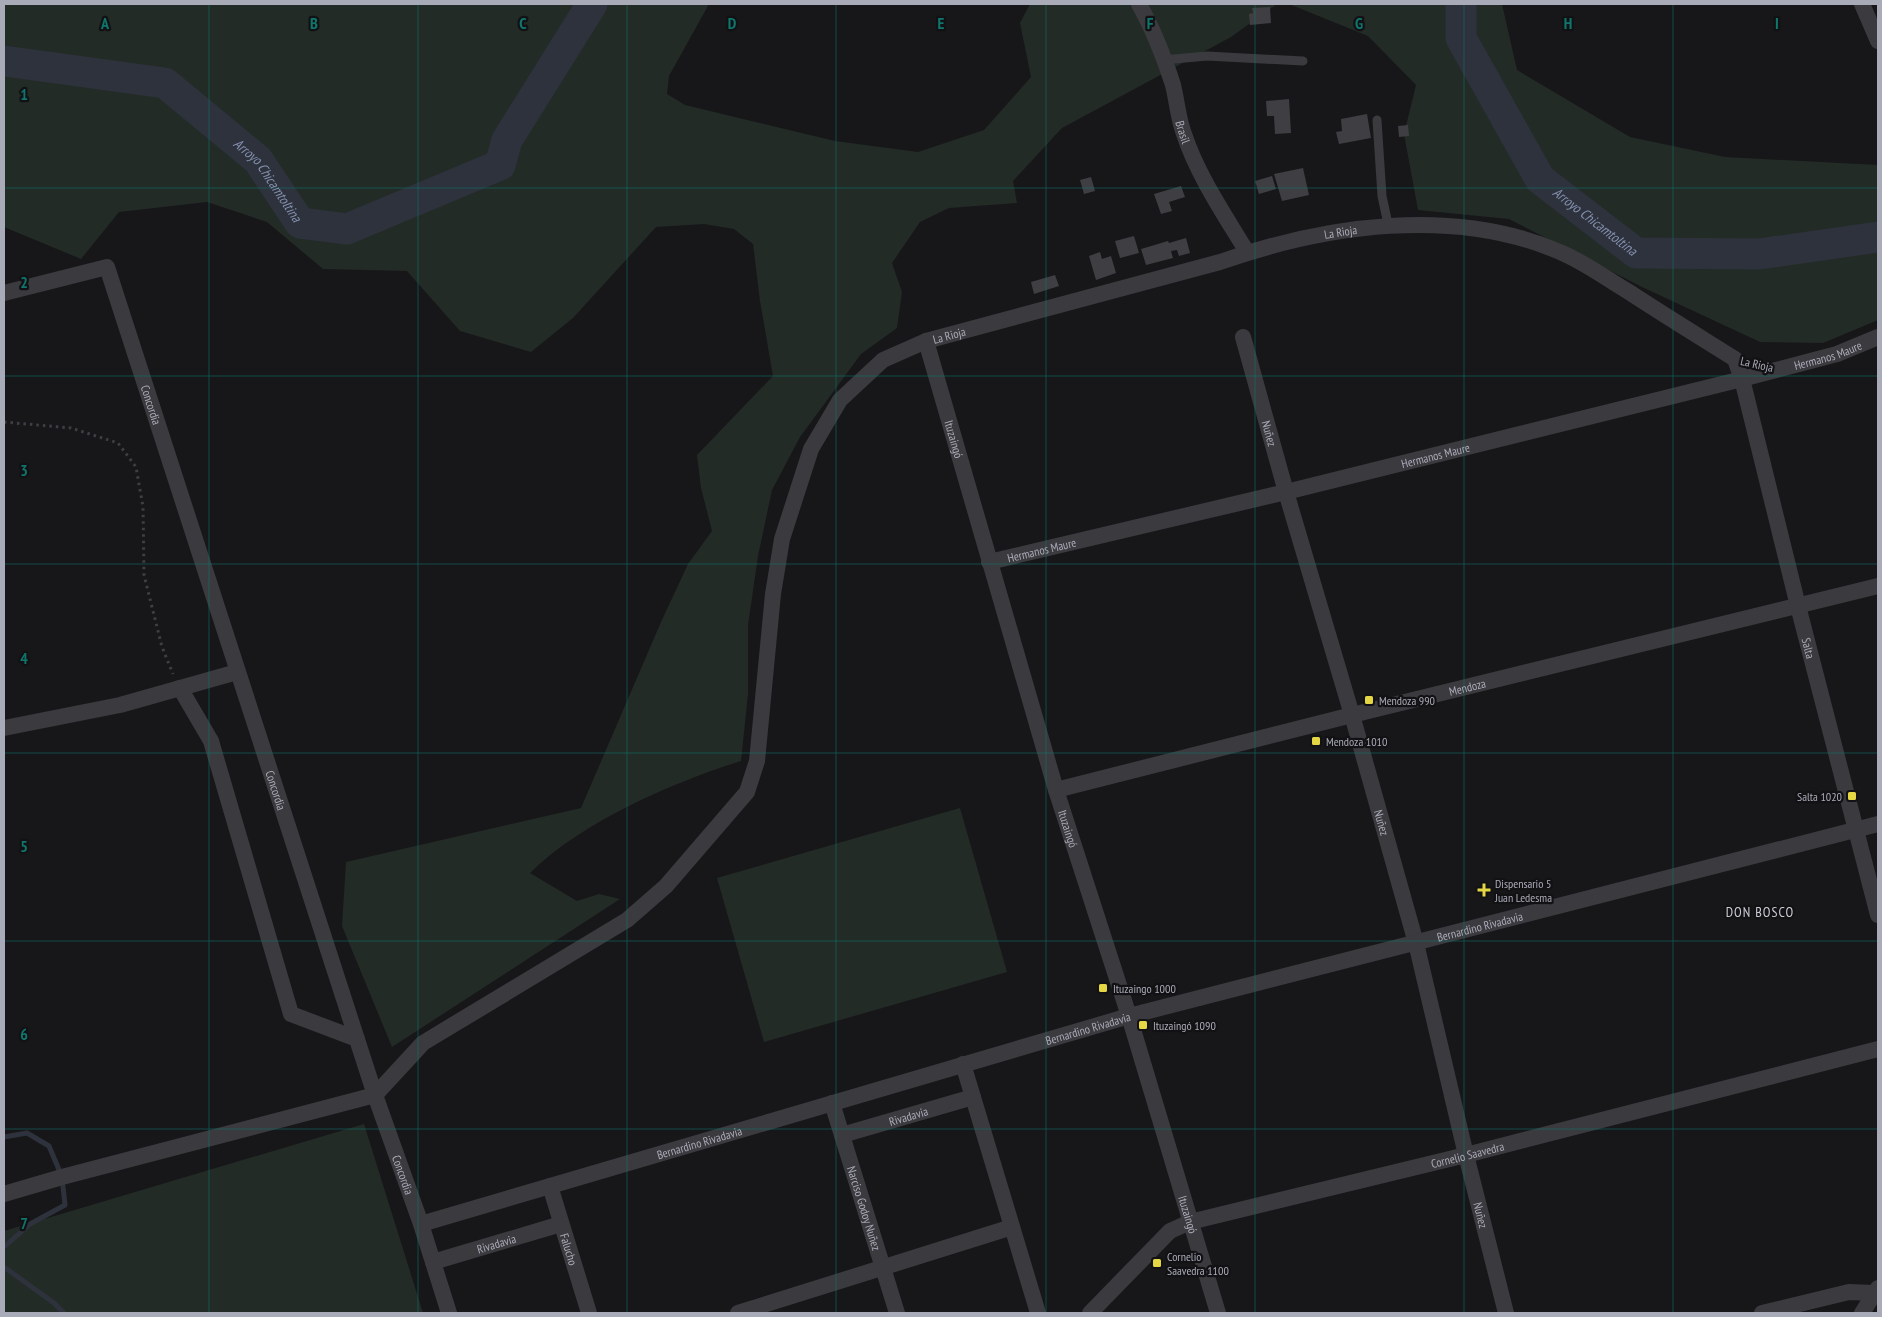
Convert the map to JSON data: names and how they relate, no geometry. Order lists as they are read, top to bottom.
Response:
{
  "streets": {
    "street": [
      "Brasil",
      "La Rioja",
      "Hermanos Maure",
      "Concordia",
      "Nuñez",
      "Ituzaingó",
      "Salta",
      "Mendoza",
      "Bernardino Rivadavia",
      "Rivadavia",
      "Cornelio Saavedra",
      "Narciso Godoy Nuñez",
      "Falucho"
    ]
  },
  "crossings": [
    ["Brasil", "La Rioja"],
    ["La Rioja", "Hermanos Maure"],
    ["La Rioja", "Concordia"],
    ["La Rioja", "Ituzaingó"],
    ["La Rioja", "Salta"],
    ["Hermanos Maure", "Nuñez"],
    ["Hermanos Maure", "Ituzaingó"],
    ["Hermanos Maure", "Salta"],
    ["Concordia", "Bernardino Rivadavia"],
    ["Concordia", "Rivadavia"],
    ["Nuñez", "Mendoza"],
    ["Nuñez", "Bernardino Rivadavia"],
    ["Nuñez", "Cornelio Saavedra"],
    ["Ituzaingó", "Mendoza"],
    ["Ituzaingó", "Bernardino Rivadavia"],
    ["Ituzaingó", "Cornelio Saavedra"],
    ["Salta", "Mendoza"],
    ["Salta", "Bernardino Rivadavia"],
    ["Bernardino Rivadavia", "Narciso Godoy Nuñez"],
    ["Bernardino Rivadavia", "Falucho"],
    ["Rivadavia", "Narciso Godoy Nuñez"],
    ["Rivadavia", "Falucho"]
  ],
  "districts": ["DON BOSCO"],
  "water": ["Arroyo Chicamtoltina"],
  "places": {
    "transit": [
      "Mendoza 990",
      "Mendoza 1010",
      "Salta 1020",
      "Ituzaingo 1000",
      "Ituzaingó 1090",
      "Cornelio Saavedra 1100"
    ],
    "health": ["Dispensario 5 Juan Ledesma"]
  },
  "grid": {
    "columns": [
      "A",
      "B",
      "C",
      "D",
      "E",
      "F",
      "G",
      "H",
      "I"
    ],
    "rows": [
      "1",
      "2",
      "3",
      "4",
      "5",
      "6",
      "7"
    ]
  }
}
